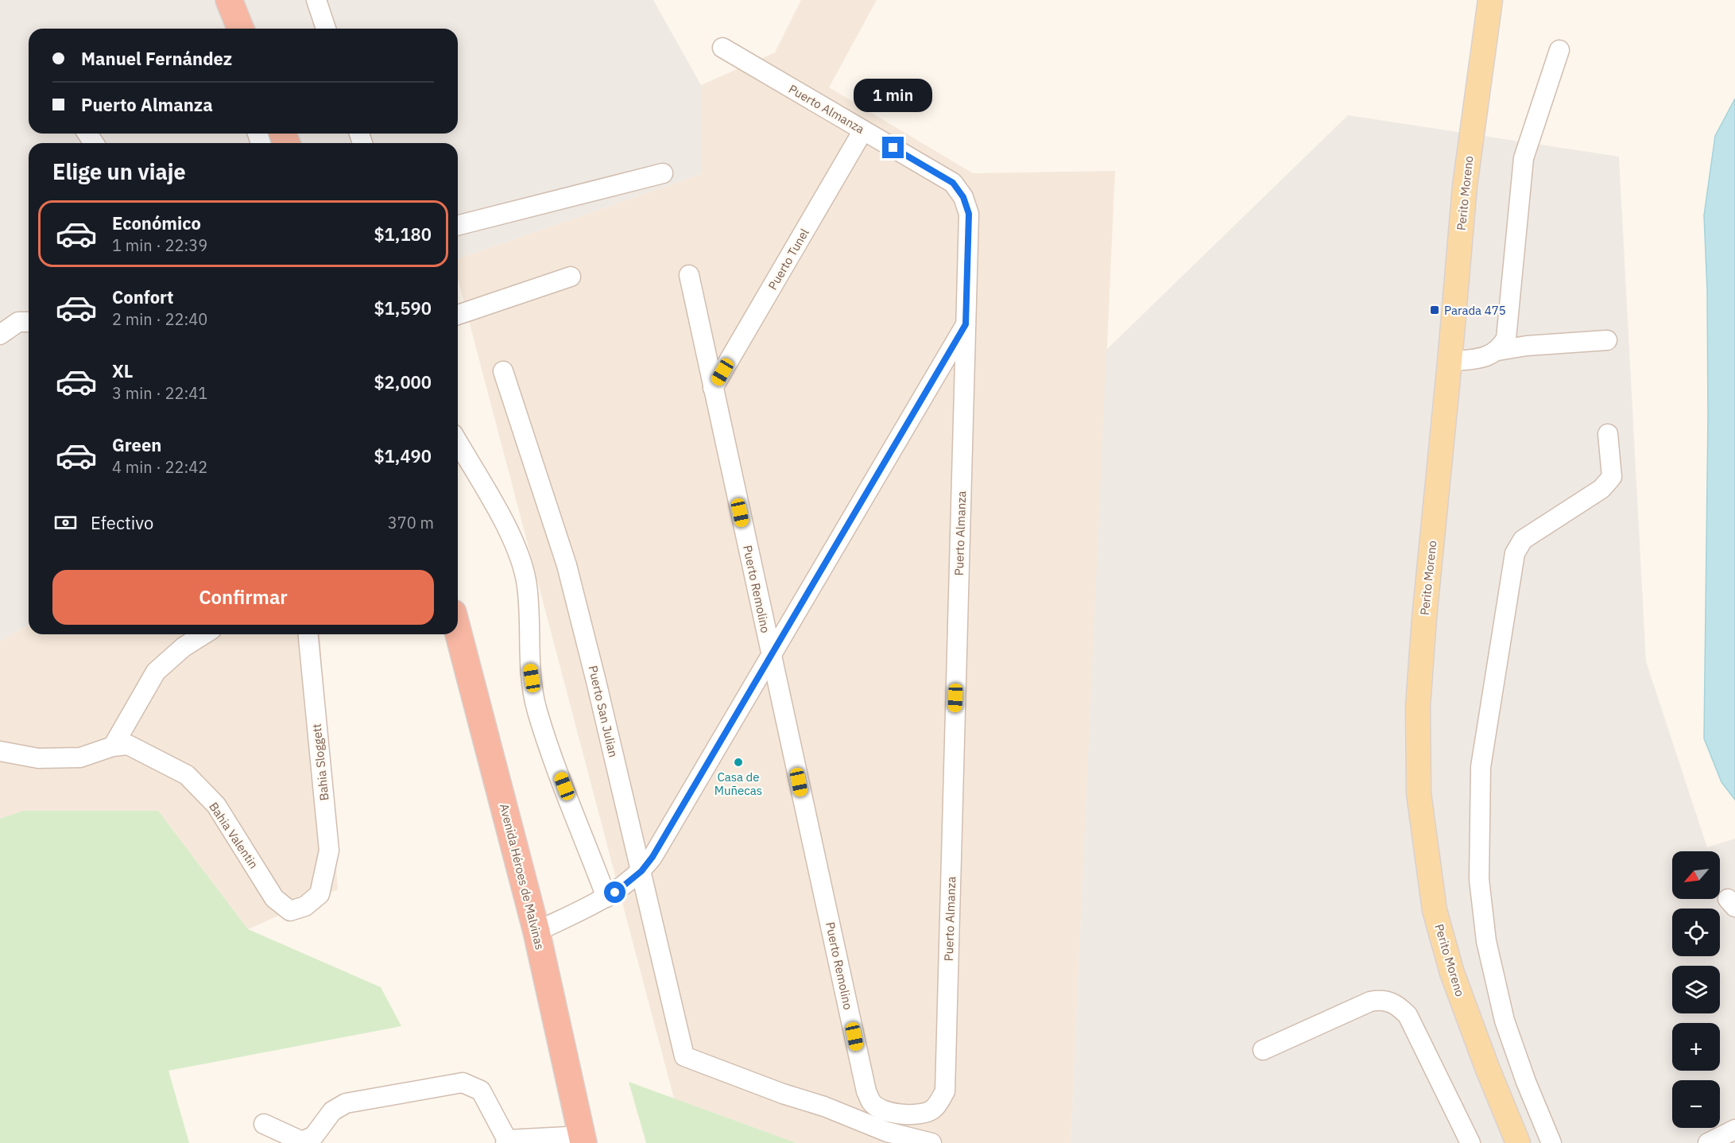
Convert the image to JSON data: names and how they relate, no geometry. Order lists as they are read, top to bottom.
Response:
{
  "streets": {
    "highway": ["Avenida Héroes de Malvinas"],
    "main road": ["Perito Moreno"],
    "street": [
      "Puerto Almanza",
      "Puerto Tunel",
      "Puerto Remolino",
      "Puerto San Julian",
      "Bahia Sloggett",
      "Bahia Valentin"
    ]
  },
  "crossings": [
    ["Puerto Almanza", "Puerto Tunel"],
    ["Puerto Almanza", "Puerto Remolino"],
    ["Puerto Tunel", "Puerto Remolino"],
    ["Bahia Sloggett", "Bahia Valentin"]
  ],
  "places": {
    "transit": ["Parada 475"],
    "other": ["Casa de Muñecas"]
  },
  "north": "bottom left",
  "page": {
    "banner": ["Manuel Fernández", "Puerto Almanza"],
    "bubble": "1 min",
    "heading": "Elige un viaje",
    "list": [
      {
        "name": "Económico",
        "note": "1 min · 22:39",
        "value": "$1,180"
      },
      {
        "name": "Confort",
        "note": "2 min · 22:40",
        "value": "$1,590"
      },
      {
        "name": "XL",
        "note": "3 min · 22:41",
        "value": "$2,000"
      },
      {
        "name": "Green",
        "note": "4 min · 22:42",
        "value": "$1,490"
      }
    ],
    "pay": ["Efectivo", "370 m"],
    "buttons": "Confirmar",
    "map_buttons": ["+", "−"]
  }
}
